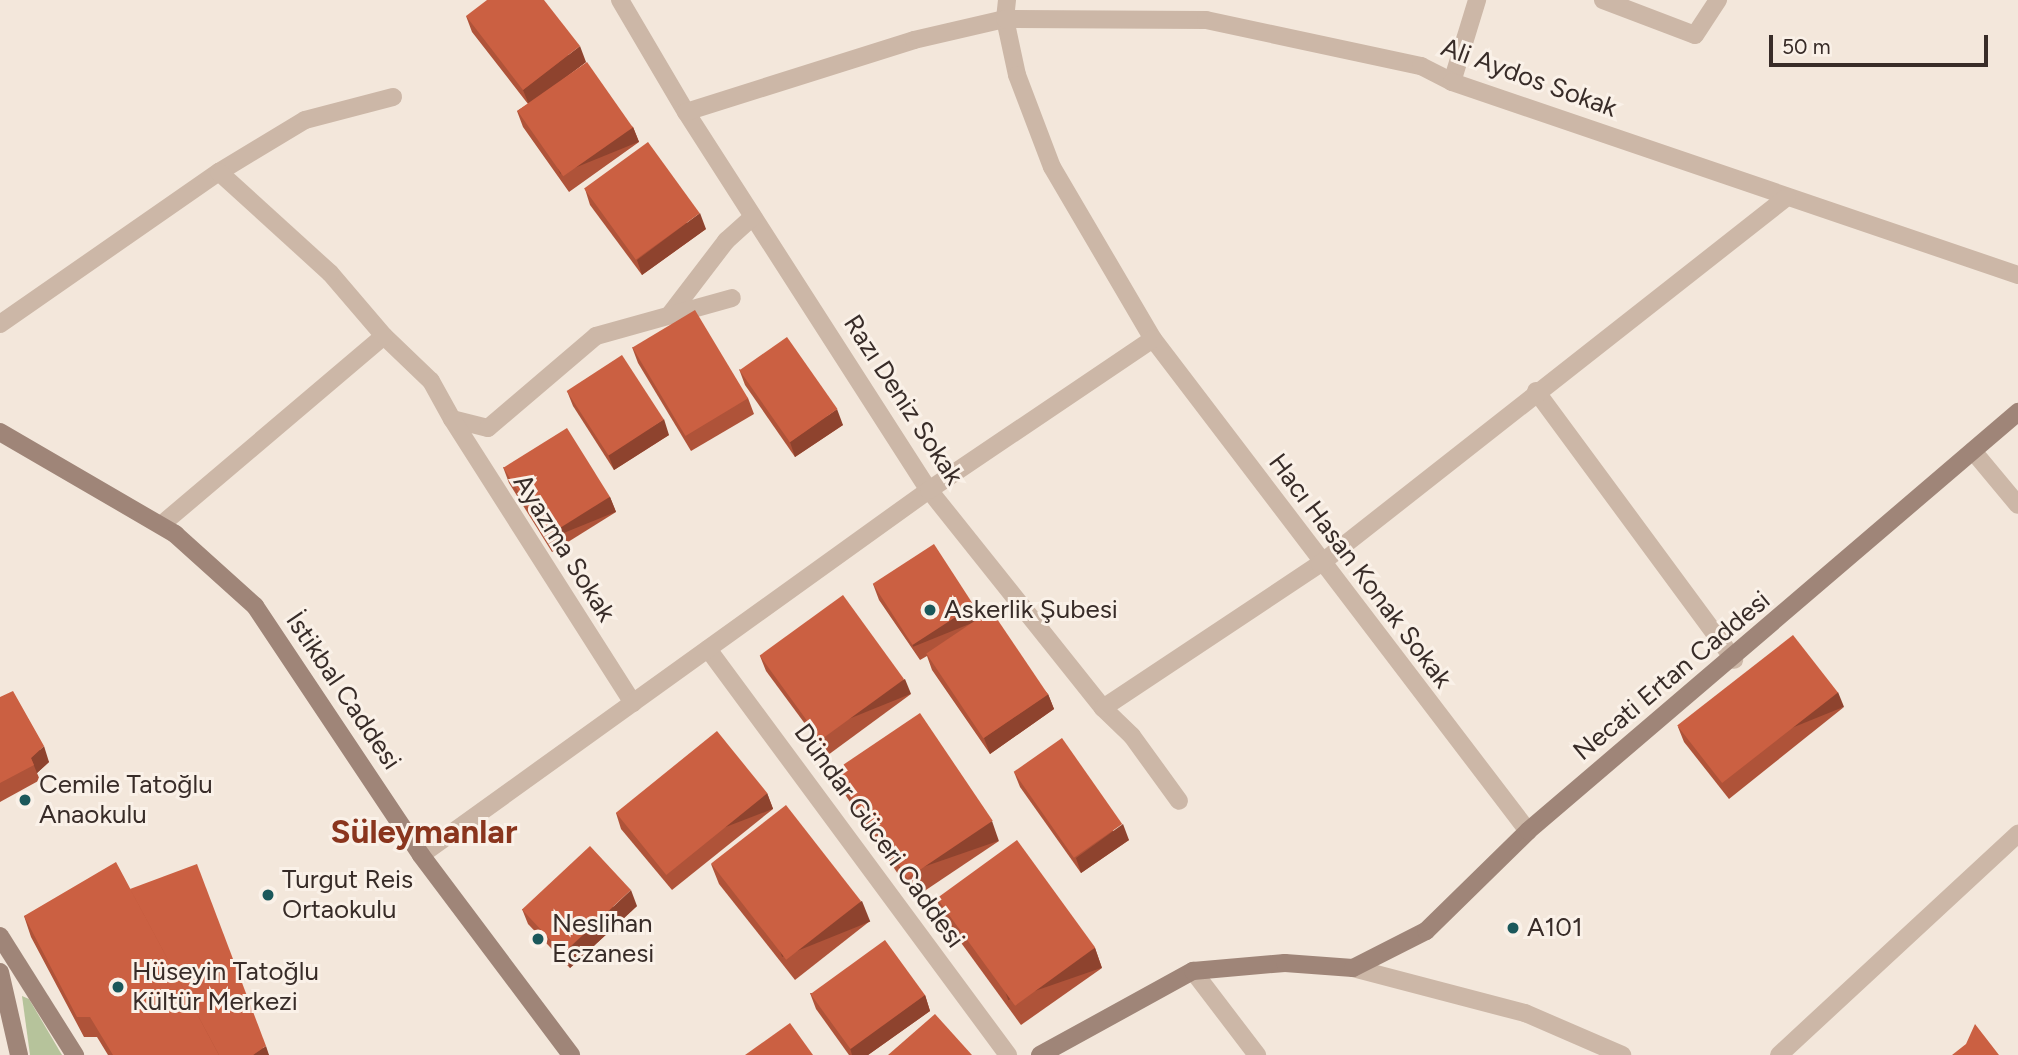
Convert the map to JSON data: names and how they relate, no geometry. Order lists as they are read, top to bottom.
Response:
{
  "streets": {
    "street": [
      "Ali Aydos Sokak",
      "Razı Deniz Sokak",
      "Ayazma Sokak",
      "Hacı Hasan Konak Sokak",
      "Necati Ertan Caddesi",
      "İstikbal Caddesi",
      "Dündar Güceri Caddesi"
    ]
  },
  "crossings": [
    ["Ali Aydos Sokak", "Razı Deniz Sokak"],
    ["Ali Aydos Sokak", "Hacı Hasan Konak Sokak"],
    ["Hacı Hasan Konak Sokak", "Necati Ertan Caddesi"]
  ],
  "districts": ["Süleymanlar"],
  "places": [
    "Askerlik Şubesi",
    "Cemile Tatoğlu Anaokulu",
    "Turgut Reis Ortaokulu",
    "A101",
    "Neslihan Eczanesi",
    "Hüseyin Tatoğlu Kültür Merkezi"
  ],
  "scale_bar": "50 m"
}
